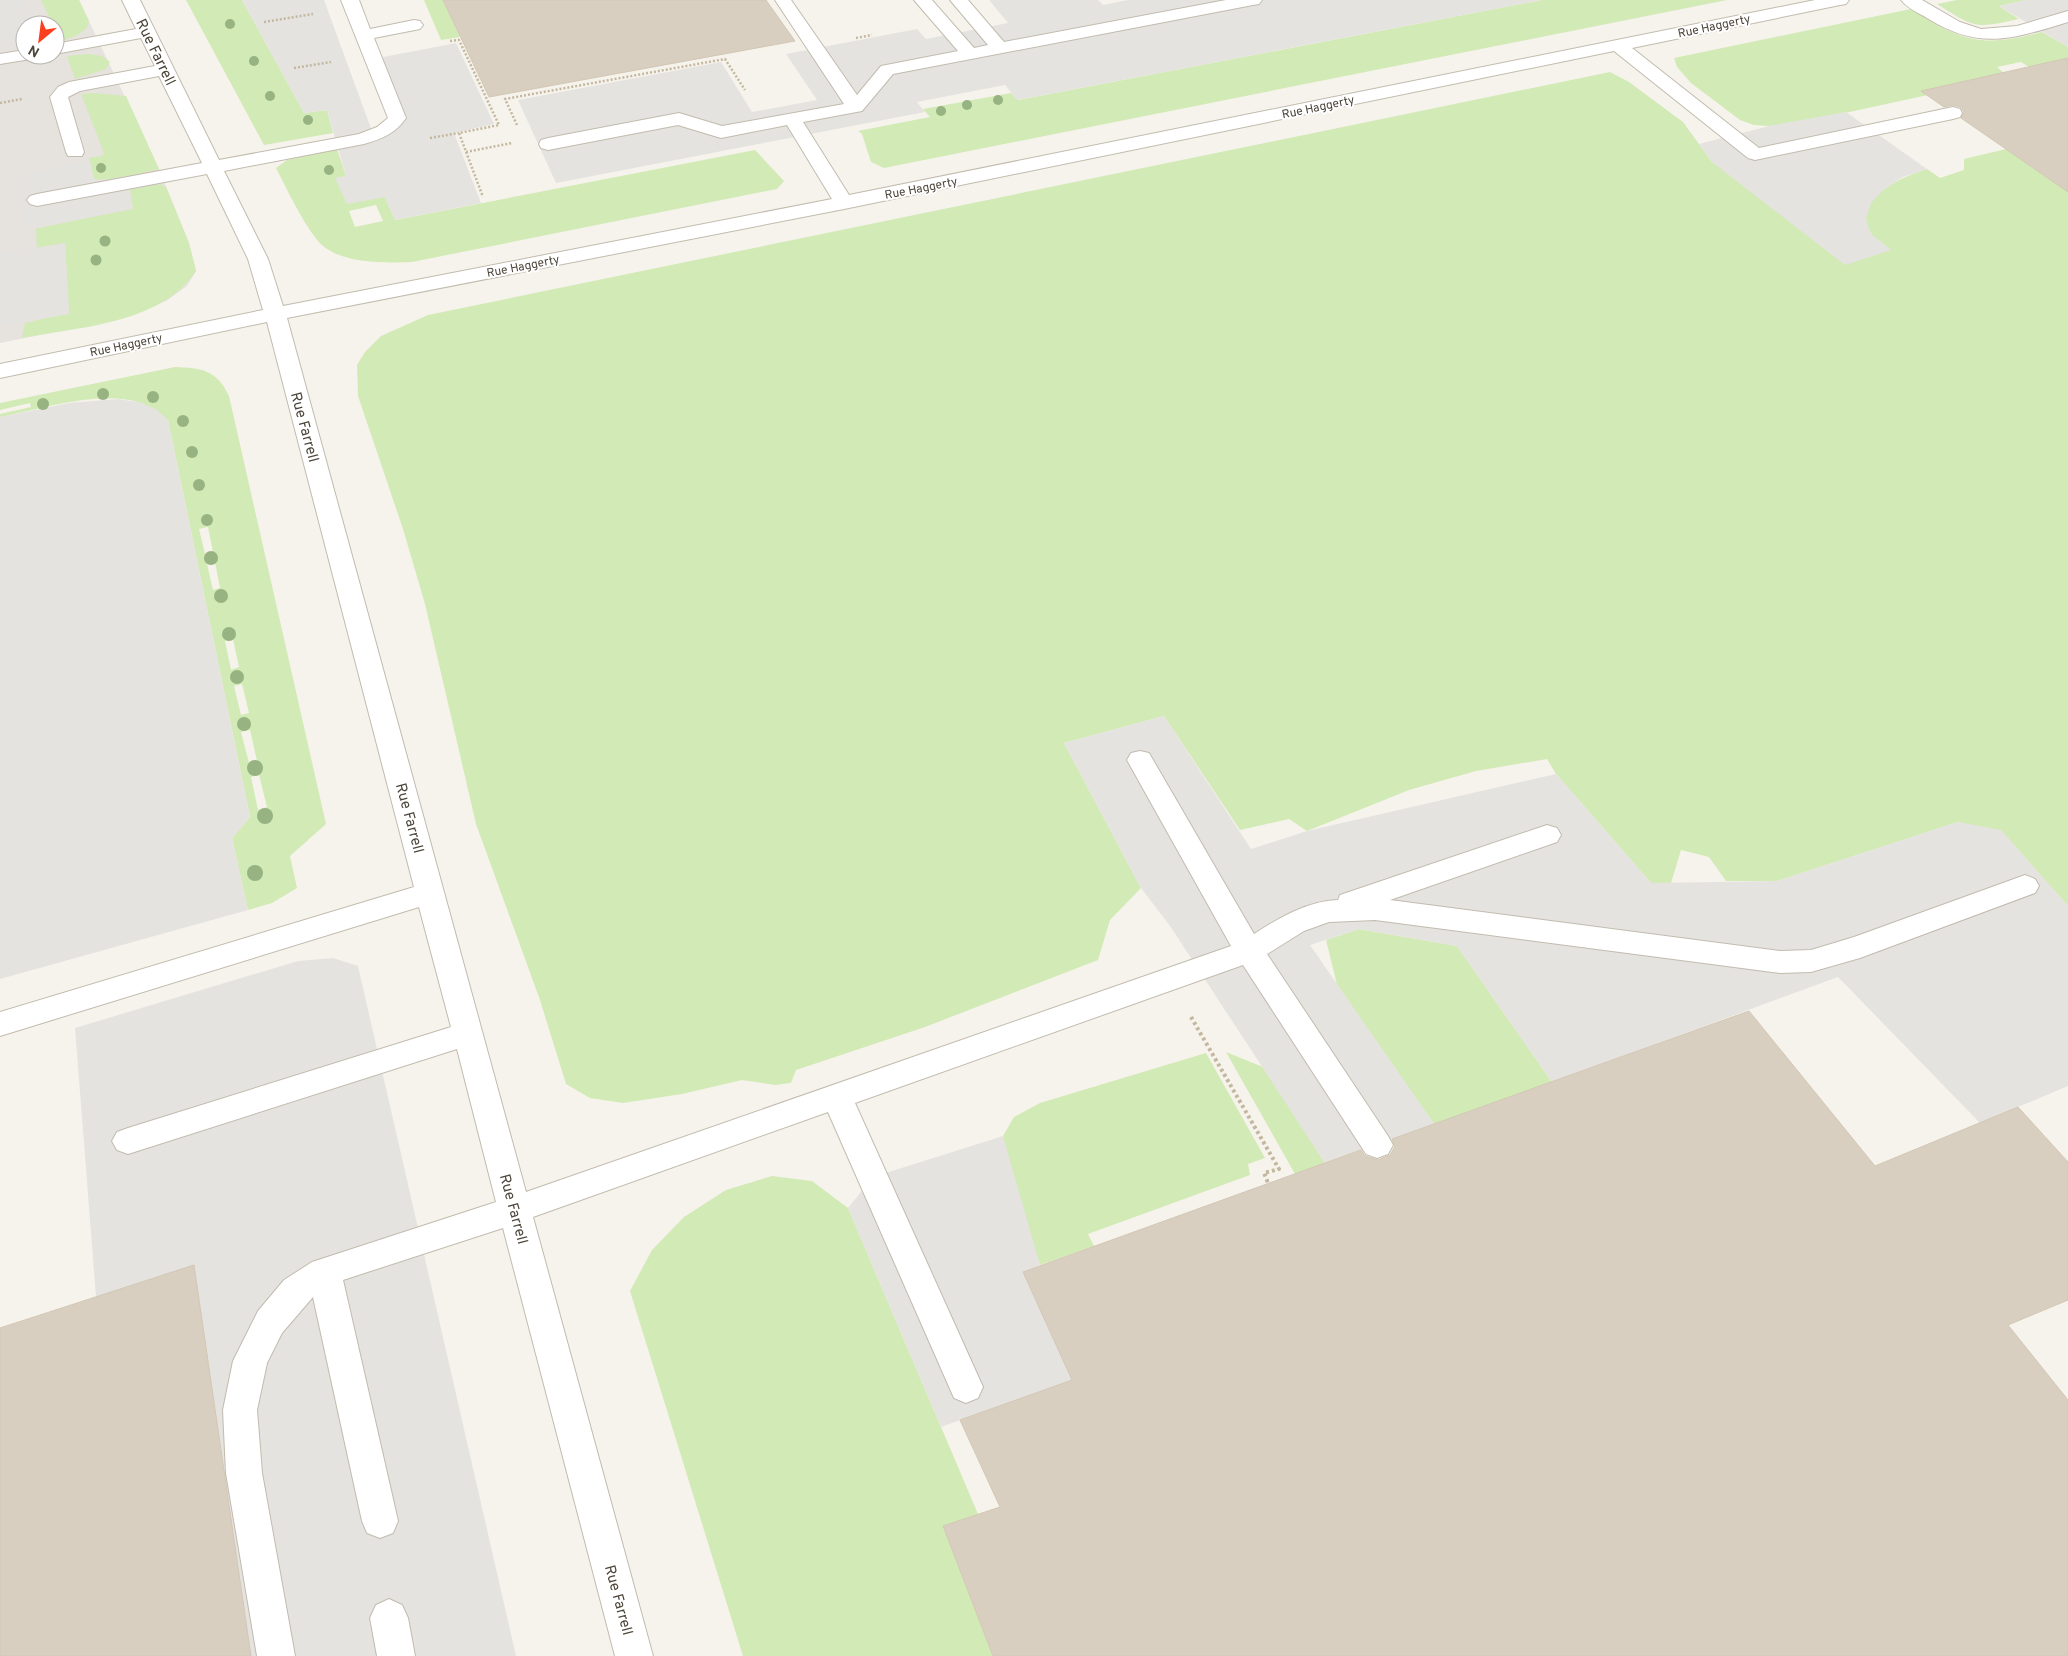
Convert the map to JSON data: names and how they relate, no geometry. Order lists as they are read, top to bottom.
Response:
{
  "streets": {
    "street": ["Rue Haggerty", "Rue Farrell"]
  },
  "crossings": [
    ["Rue Haggerty", "Rue Farrell"]
  ],
  "north": "bottom left"
}
